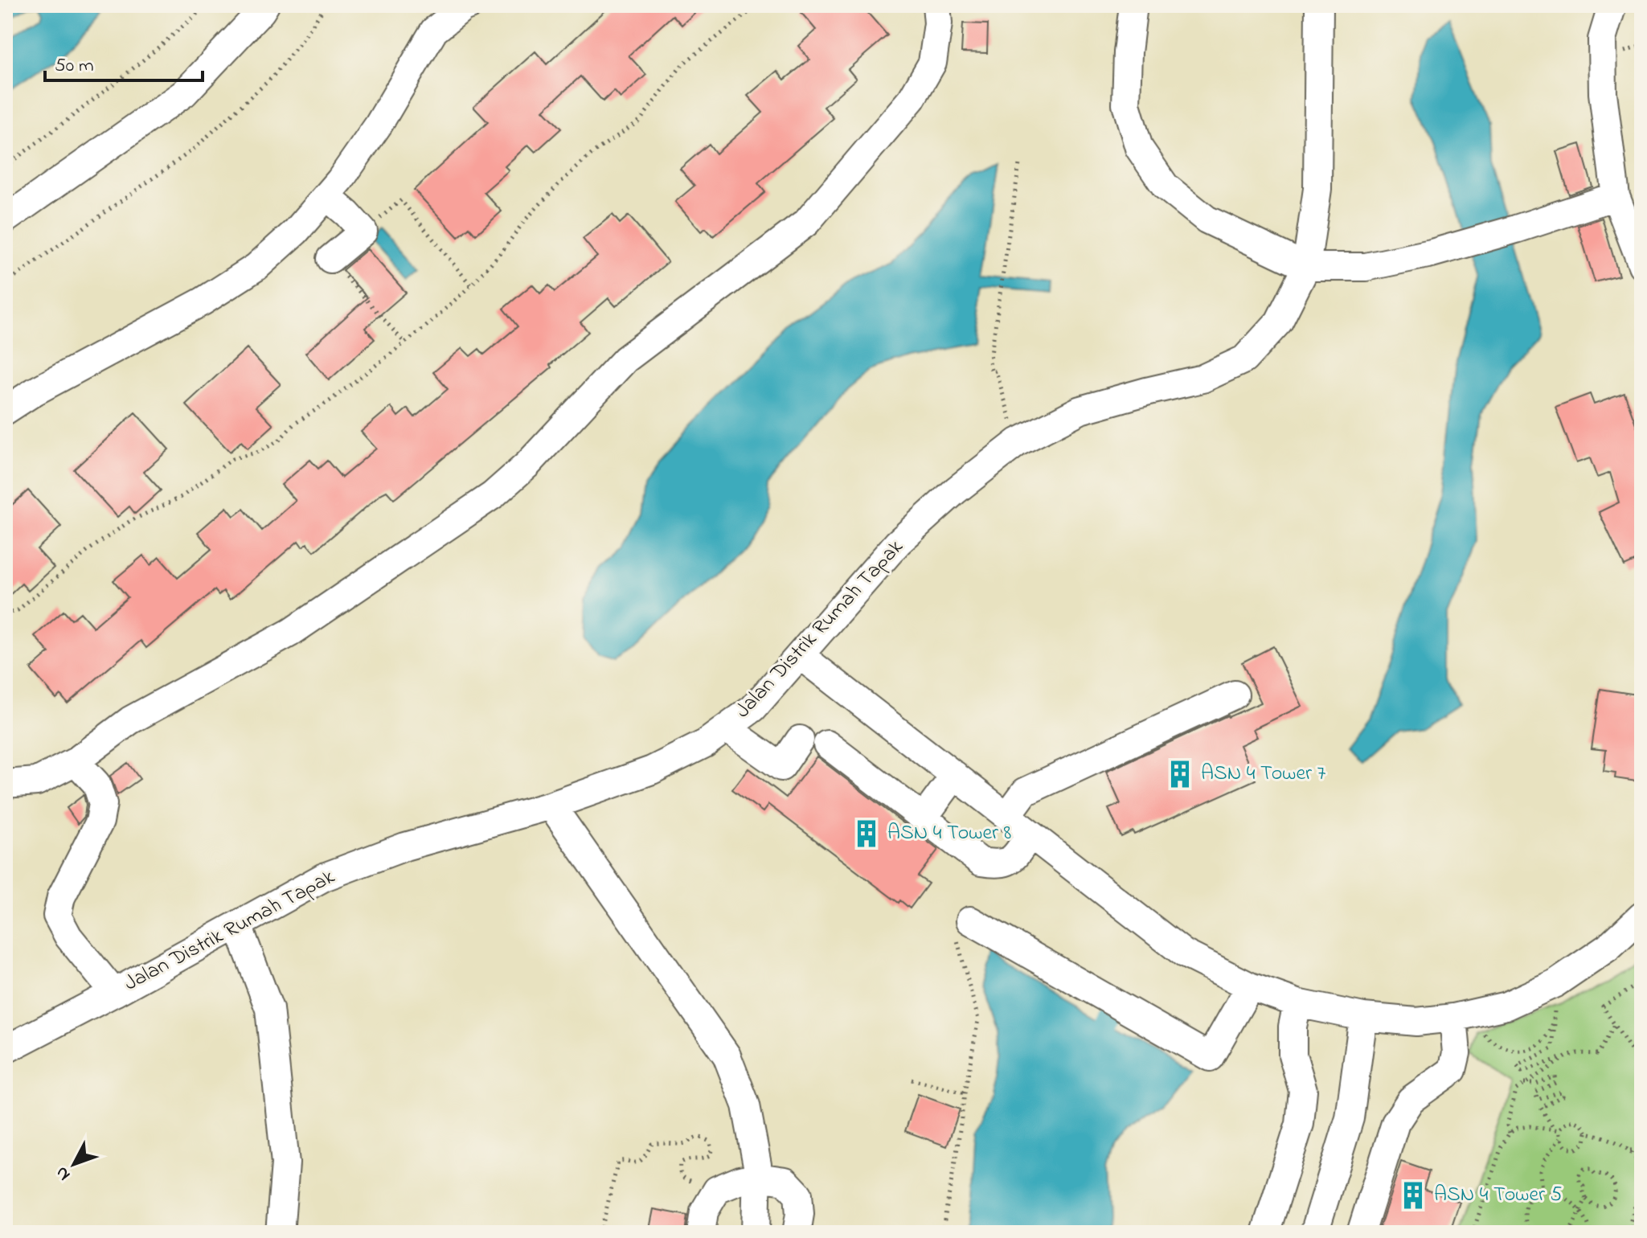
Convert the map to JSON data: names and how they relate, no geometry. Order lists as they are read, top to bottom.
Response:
{
  "streets": {
    "street": ["Jalan Distrik Rumah Tapak"]
  },
  "places": {
    "building": ["ASN 4 Tower 7", "ASN 4 Tower 8", "ASN 4 Tower 5"]
  },
  "scale_bar": "50 m",
  "north": "bottom left"
}
